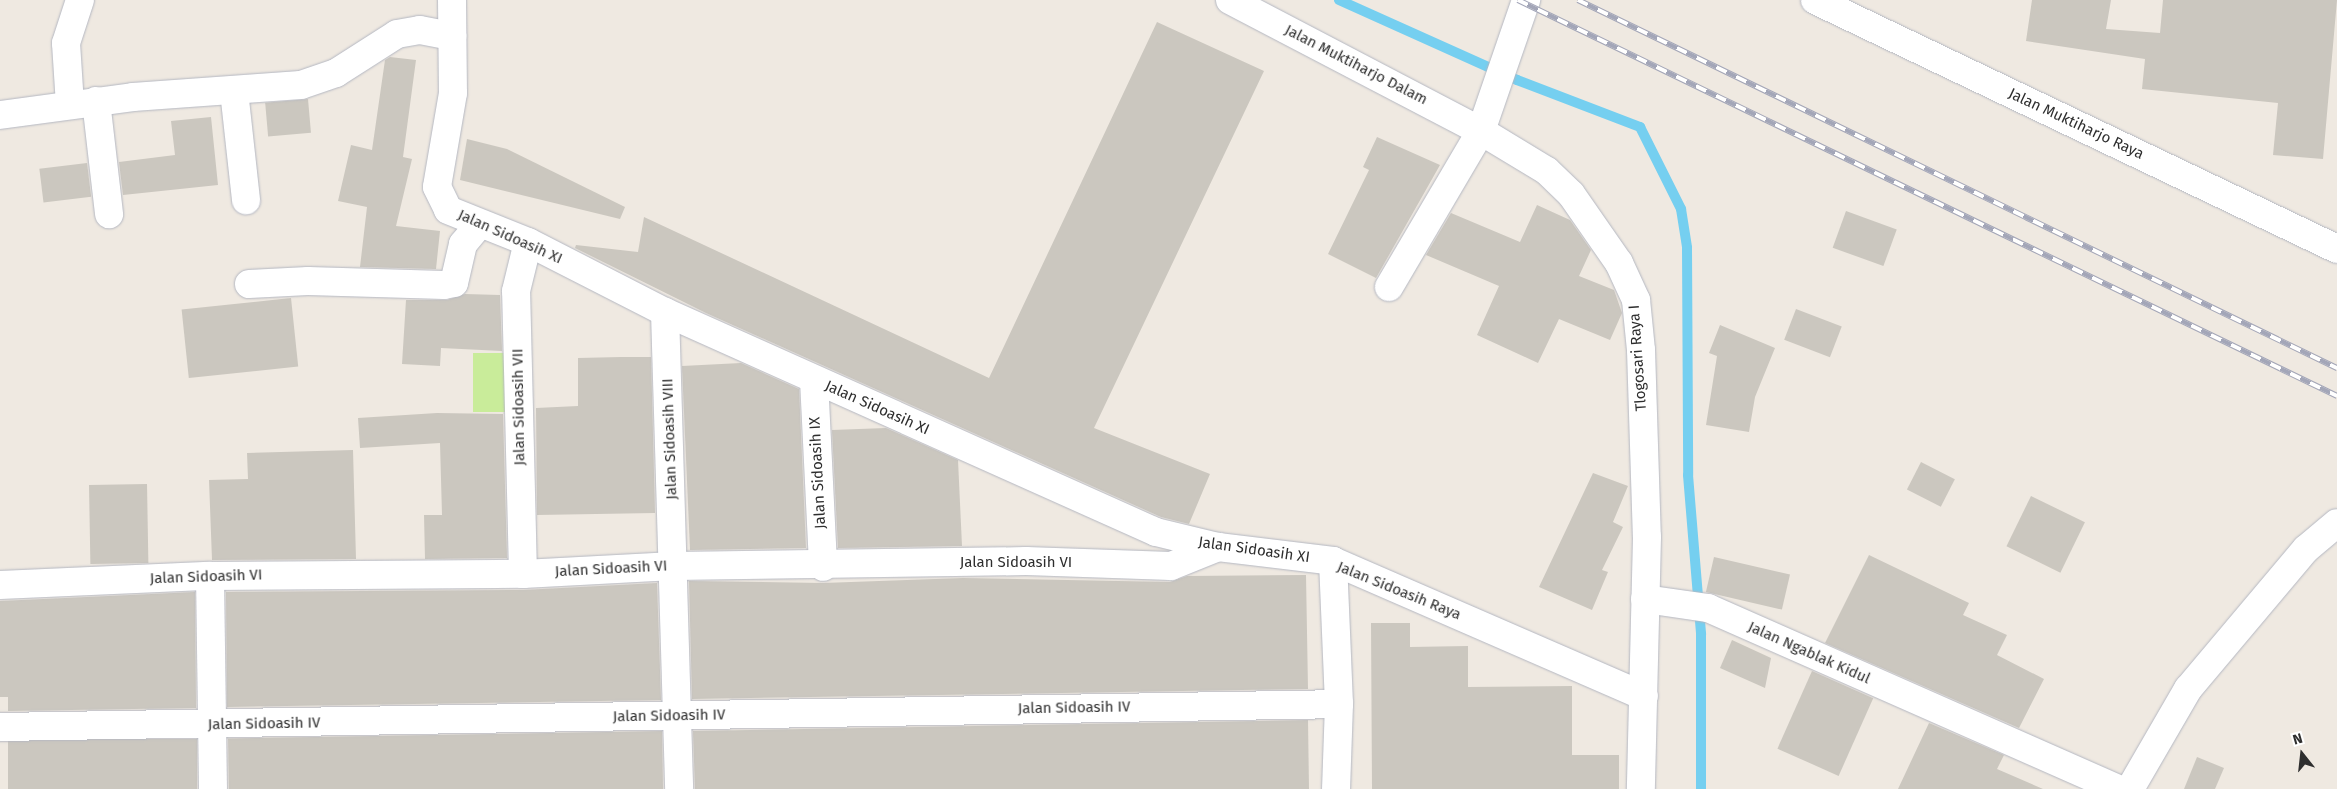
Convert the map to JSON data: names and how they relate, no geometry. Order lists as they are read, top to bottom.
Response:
{
  "streets": {
    "street": [
      "Jalan Muktiharjo Dalam",
      "Jalan Muktiharjo Raya",
      "Jalan Sidoasih XI",
      "Tlogosari Raya I",
      "Jalan Sidoasih VII",
      "Jalan Sidoasih VIII",
      "Jalan Sidoasih IX",
      "Jalan Sidoasih VI",
      "Jalan Sidoasih Raya",
      "Jalan Ngablak Kidul",
      "Jalan Sidoasih IV"
    ]
  },
  "crossings": [
    ["Jalan Muktiharjo Dalam", "Tlogosari Raya I"],
    ["Jalan Sidoasih XI", "Jalan Sidoasih VII"],
    ["Jalan Sidoasih XI", "Jalan Sidoasih VIII"],
    ["Jalan Sidoasih XI", "Jalan Sidoasih IX"],
    ["Jalan Sidoasih XI", "Jalan Sidoasih VI"],
    ["Jalan Sidoasih XI", "Jalan Sidoasih Raya"],
    ["Tlogosari Raya I", "Jalan Sidoasih Raya"],
    ["Tlogosari Raya I", "Jalan Ngablak Kidul"],
    ["Jalan Sidoasih VII", "Jalan Sidoasih VI"],
    ["Jalan Sidoasih VIII", "Jalan Sidoasih VI"],
    ["Jalan Sidoasih VIII", "Jalan Sidoasih IV"],
    ["Jalan Sidoasih IX", "Jalan Sidoasih VI"],
    ["Jalan Sidoasih Raya", "Jalan Sidoasih IV"]
  ],
  "north": "top"
}
